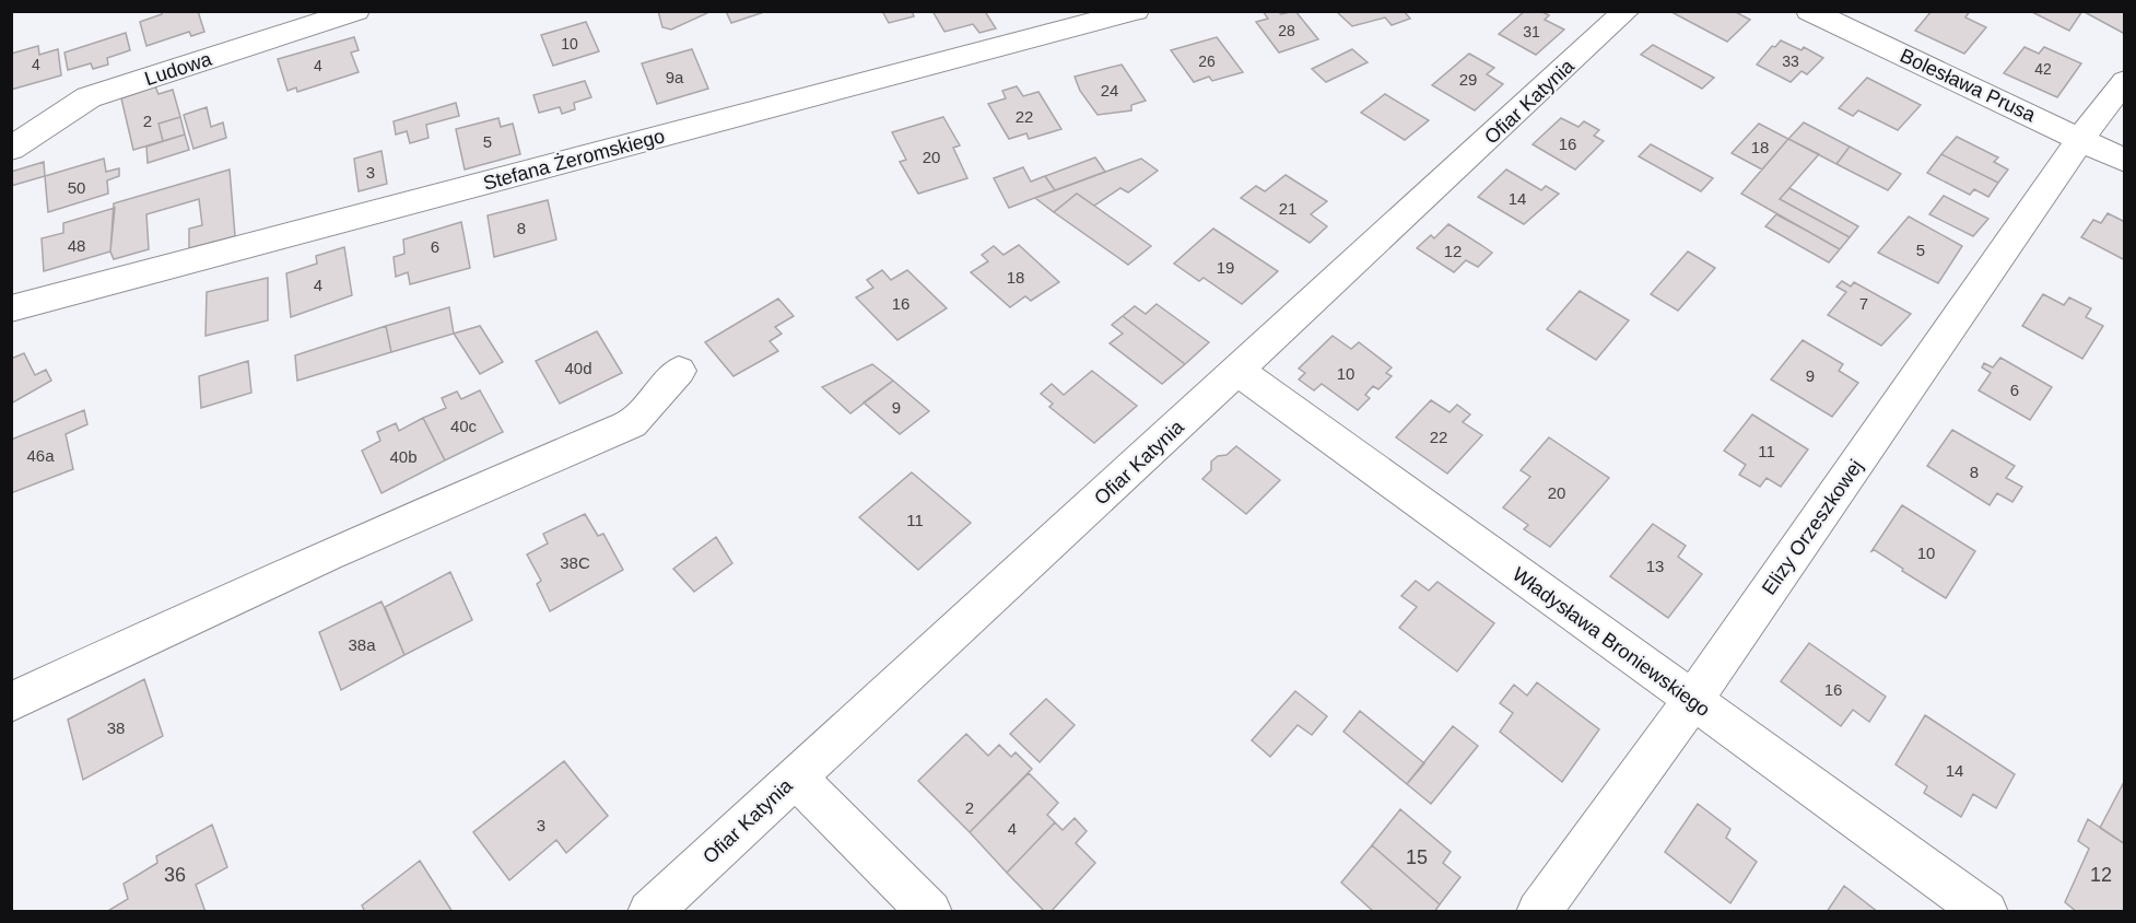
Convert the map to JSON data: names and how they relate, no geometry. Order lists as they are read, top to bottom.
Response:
{
  "streets": {
    "street": [
      "Ludowa",
      "Bolesława Prusa",
      "Ofiar Katynia",
      "Stefana Żeromskiego",
      "Elizy Orzeszkowej",
      "Władysława Broniewskiego"
    ]
  },
  "crossings": [
    ["Bolesława Prusa", "Elizy Orzeszkowej"],
    ["Ofiar Katynia", "Władysława Broniewskiego"],
    ["Elizy Orzeszkowej", "Władysława Broniewskiego"]
  ],
  "house_numbers": [
    "28",
    "31",
    "10",
    "26",
    "33",
    "4",
    "4",
    "42",
    "9a",
    "29",
    "24",
    "22",
    "2",
    "5",
    "16",
    "18",
    "20",
    "3",
    "50",
    "14",
    "21",
    "8",
    "48",
    "6",
    "5",
    "12",
    "19",
    "18",
    "4",
    "16",
    "7",
    "40d",
    "10",
    "9",
    "6",
    "9",
    "40c",
    "22",
    "11",
    "46a",
    "40b",
    "8",
    "20",
    "11",
    "10",
    "38C",
    "13",
    "38a",
    "16",
    "38",
    "14",
    "2",
    "3",
    "4",
    "15",
    "36",
    "12"
  ]
}
